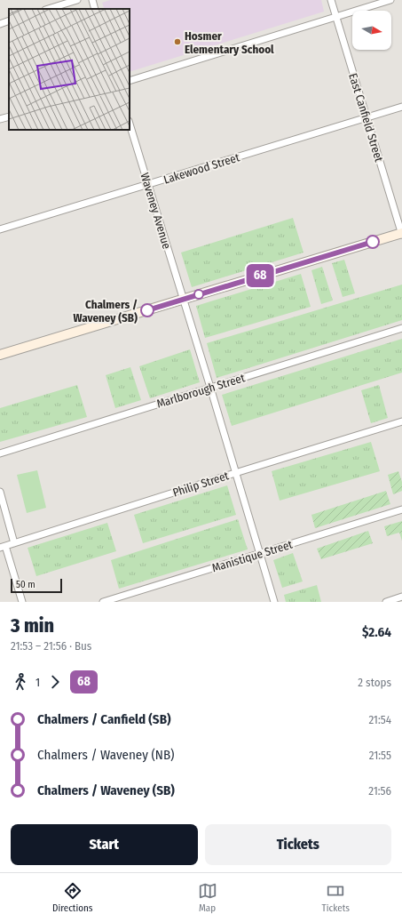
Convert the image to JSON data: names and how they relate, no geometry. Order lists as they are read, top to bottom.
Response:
{
  "streets": {
    "street": [
      "East Canfield Street",
      "Lakewood Street",
      "Waveney Avenue",
      "Marlborough Street",
      "Philip Street",
      "Manistique Street"
    ]
  },
  "crossings": [
    ["East Canfield Street", "Lakewood Street"],
    ["Lakewood Street", "Waveney Avenue"],
    ["Waveney Avenue", "Marlborough Street"]
  ],
  "places": ["Hosmer Elementary School", "Chalmers / Waveney (SB)"],
  "lines": ["bus line 68"],
  "scale_bar": "50 m",
  "north": "right",
  "page": {
    "on_map": "68",
    "scale": "50 m",
    "heading": ["3 min", "21:53 – 21:56 · Bus", "$2.64"],
    "legs": ["1", "68", "2 stops"],
    "list": [
      {
        "name": "Chalmers / Canfield (SB)",
        "value": "21:54"
      },
      {
        "name": "Chalmers / Waveney (NB)",
        "value": "21:55"
      },
      {
        "name": "Chalmers / Waveney (SB)",
        "value": "21:56"
      }
    ],
    "buttons": ["Start", "Tickets"],
    "tabs": ["Directions", "Map", "Tickets"]
  }
}
